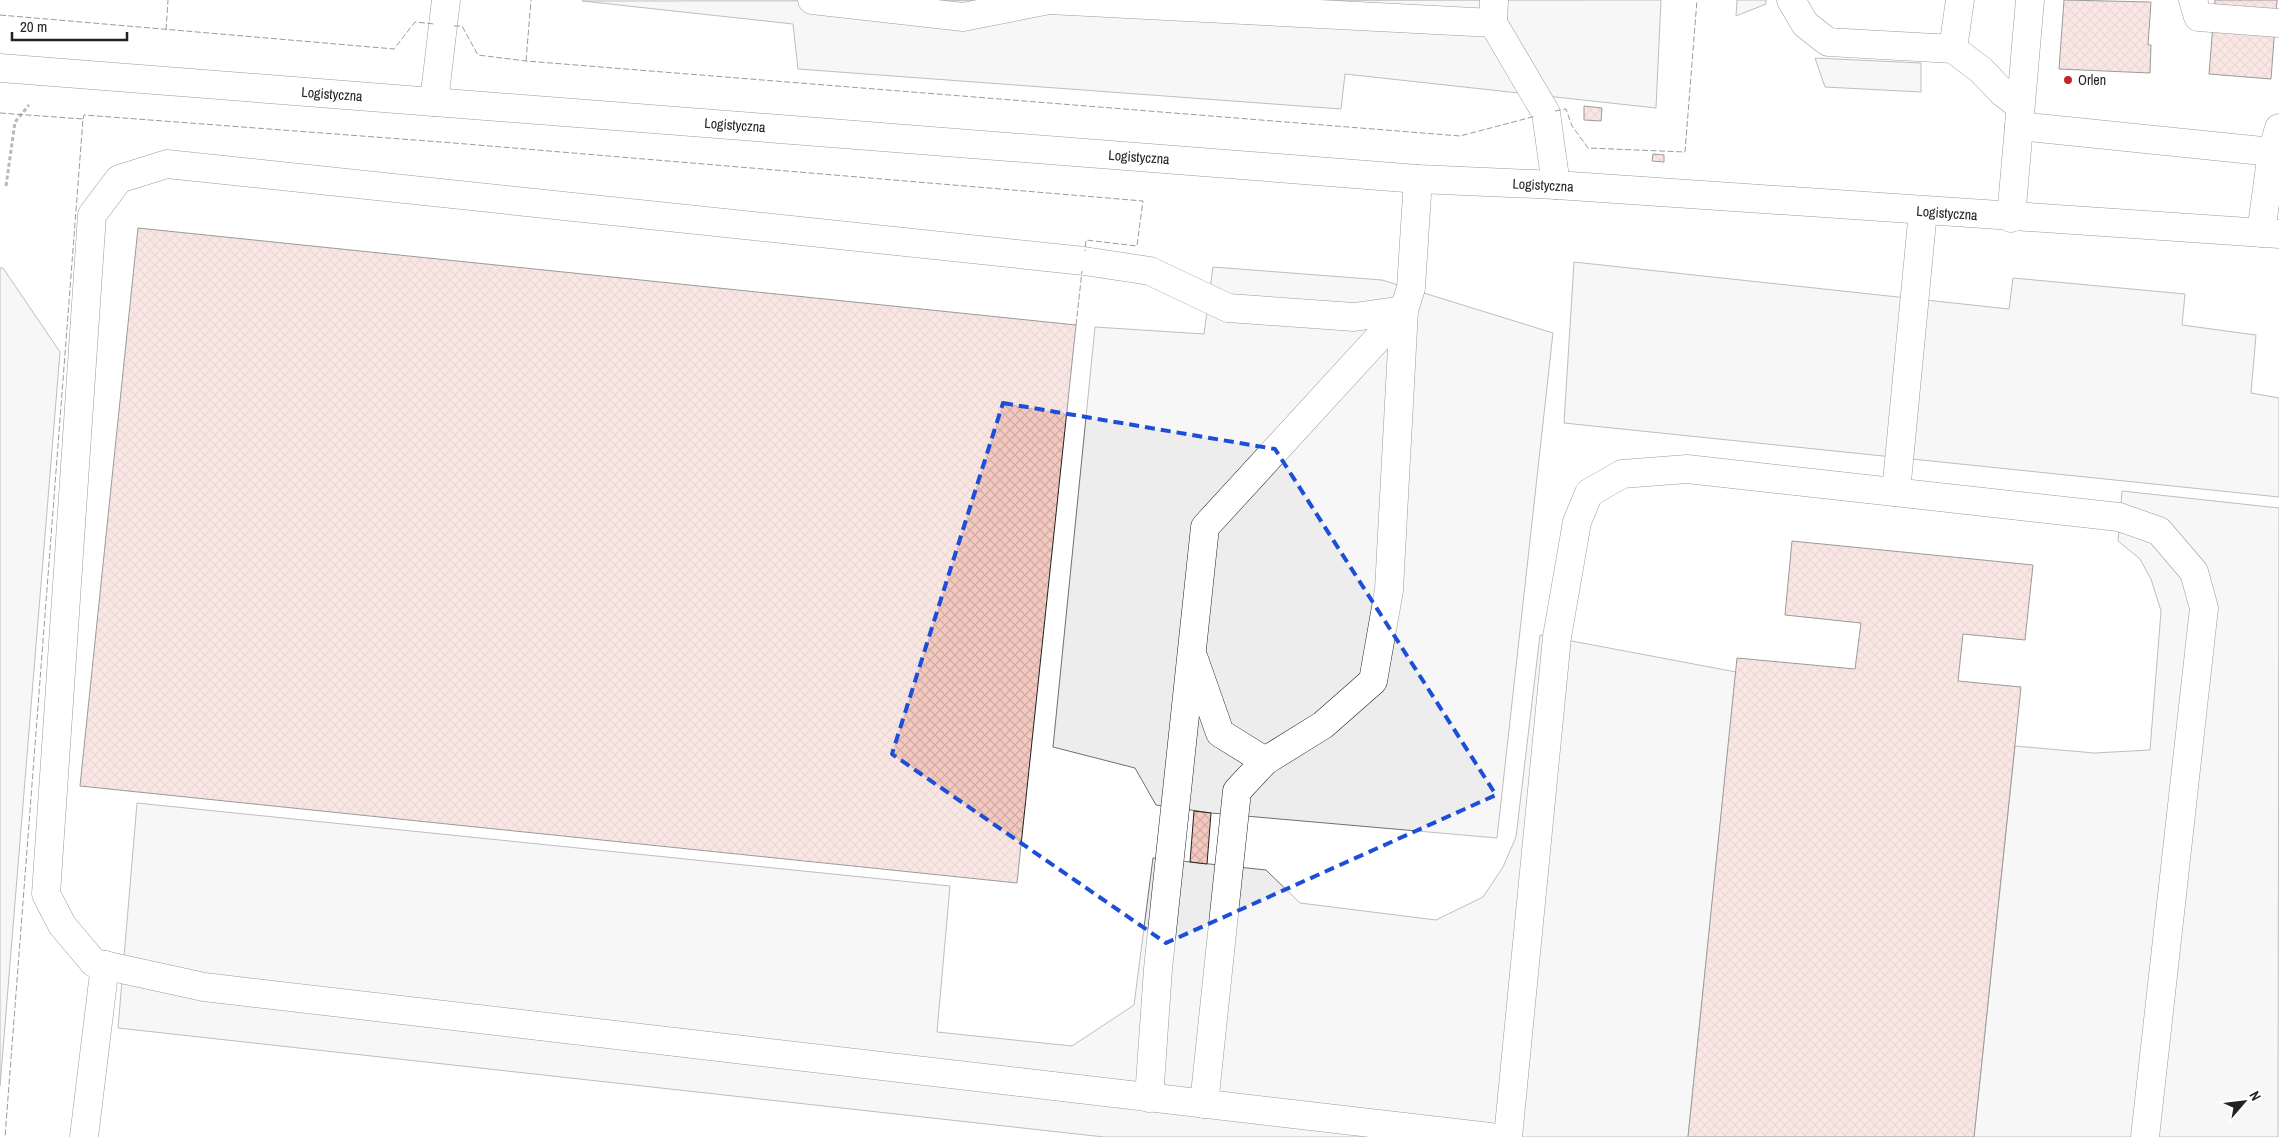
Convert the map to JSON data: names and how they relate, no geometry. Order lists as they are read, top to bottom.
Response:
{
  "streets": {
    "street": ["Logistyczna"]
  },
  "places": ["Orlen"],
  "scale_bar": "20 m",
  "north": "top right"
}
